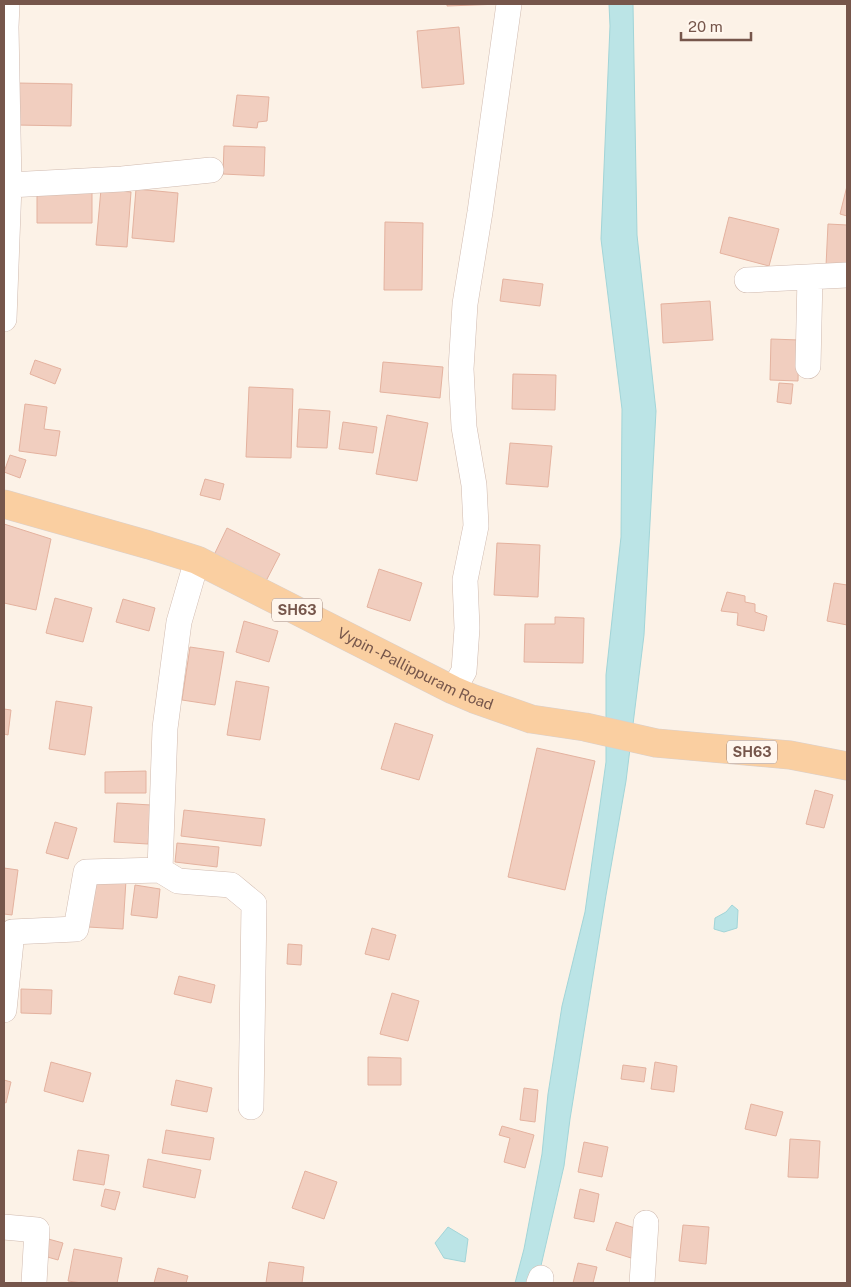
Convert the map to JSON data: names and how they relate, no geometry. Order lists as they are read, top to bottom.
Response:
{
  "streets": {
    "main road": ["SH63", "Vypin - Pallippuram Road"]
  },
  "scale_bar": "20 m"
}
